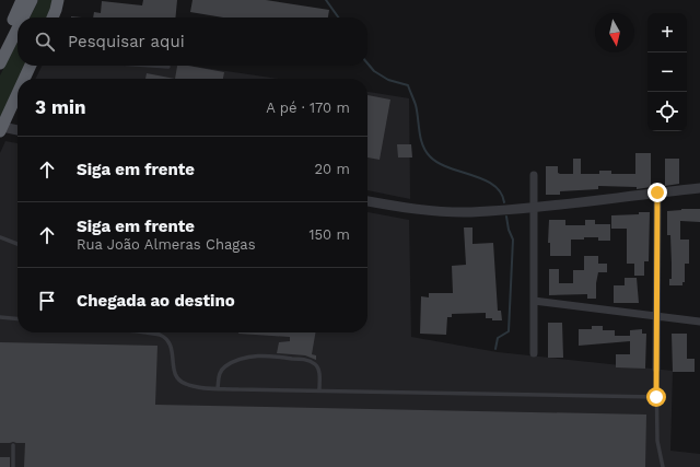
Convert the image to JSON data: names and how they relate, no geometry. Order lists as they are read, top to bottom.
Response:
{
  "north": "bottom",
  "page": {
    "map_buttons": ["+", "−"],
    "search": "Pesquisar aqui",
    "heading": ["3 min", "A pé · 170 m"],
    "list": [
      ["Siga em frente", "20 m"],
      ["Siga em frente", "Rua João Almeras Chagas", "150 m"],
      "Chegada ao destino"
    ]
  }
}
